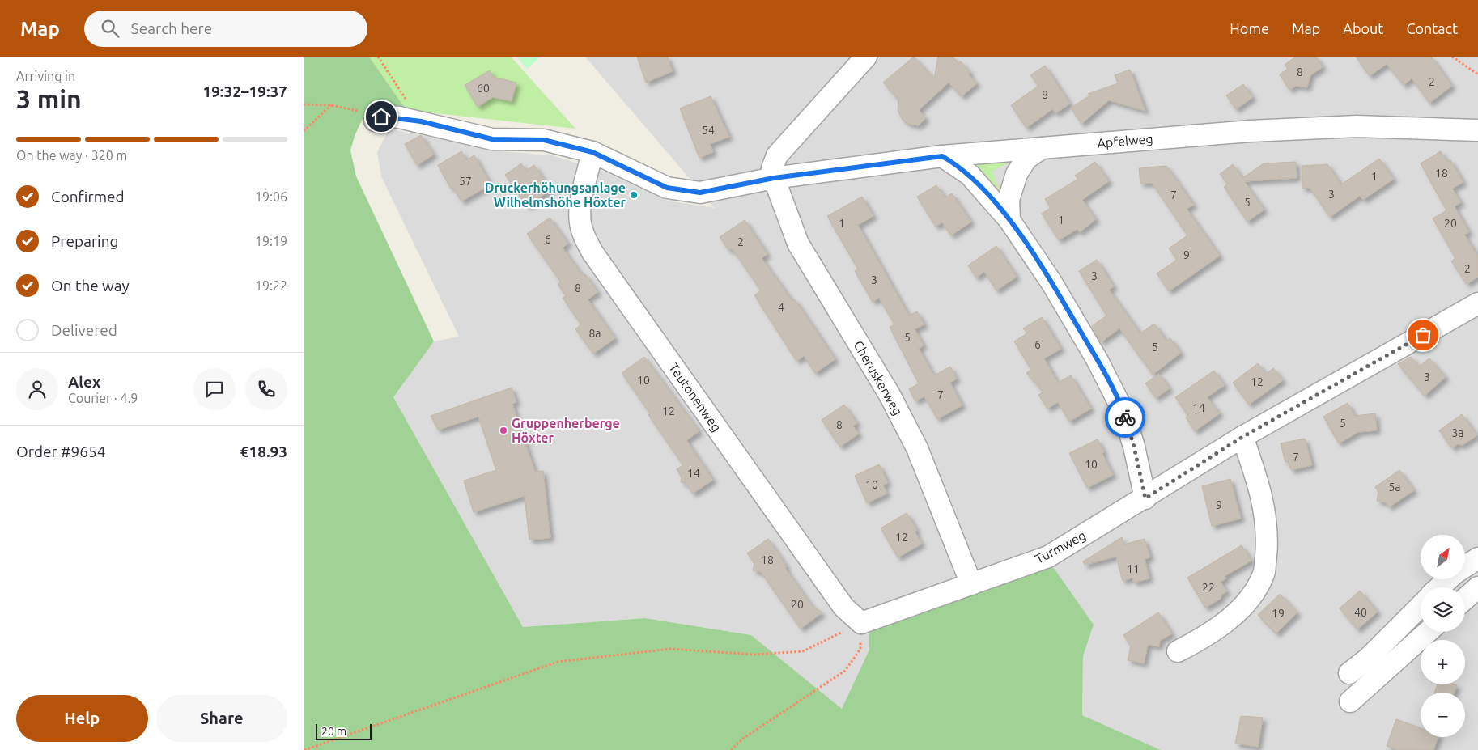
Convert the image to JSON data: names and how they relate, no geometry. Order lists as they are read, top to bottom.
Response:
{
  "streets": {
    "street": [
      "Apfelweg",
      "Cheruskerweg",
      "Teutonenweg",
      "Turmweg"
    ]
  },
  "crossings": [
    ["Apfelweg", "Cheruskerweg"],
    ["Apfelweg", "Teutonenweg"],
    ["Cheruskerweg", "Turmweg"],
    ["Teutonenweg", "Turmweg"]
  ],
  "places": ["Druckerhöhungsanlage Wilhelmshöhe Höxter", "Gruppenherberge Höxter"],
  "house_numbers": [
    "8",
    "2",
    "60",
    "8",
    "54",
    "18",
    "1",
    "57",
    "3",
    "7",
    "5",
    "1",
    "1",
    "20",
    "6",
    "2",
    "9",
    "2",
    "3",
    "3",
    "8",
    "4",
    "8a",
    "5",
    "6",
    "5",
    "3",
    "10",
    "12",
    "7",
    "14",
    "12",
    "5",
    "8",
    "3a",
    "7",
    "10",
    "14",
    "10",
    "5a",
    "9",
    "12",
    "18",
    "11",
    "22",
    "20",
    "40",
    "19"
  ],
  "scale_bar": "20 m",
  "north": "top right",
  "page": {
    "header": "Map",
    "search": "Search here",
    "nav": [
      "Home",
      "Map",
      "About",
      "Contact"
    ],
    "heading": ["3 min", "Arriving in", "19:32–19:37"],
    "panel": [
      "Alex",
      "Courier · 4.9",
      "Order #9654",
      "€18.93"
    ],
    "bar": "On the way · 320 m",
    "list": [
      ["Confirmed", "19:06"],
      ["Preparing", "19:19"],
      ["On the way", "19:22"],
      "Delivered"
    ],
    "map_buttons": ["+", "−"],
    "buttons": ["Help", "Share"],
    "scale": "20 m"
  }
}
